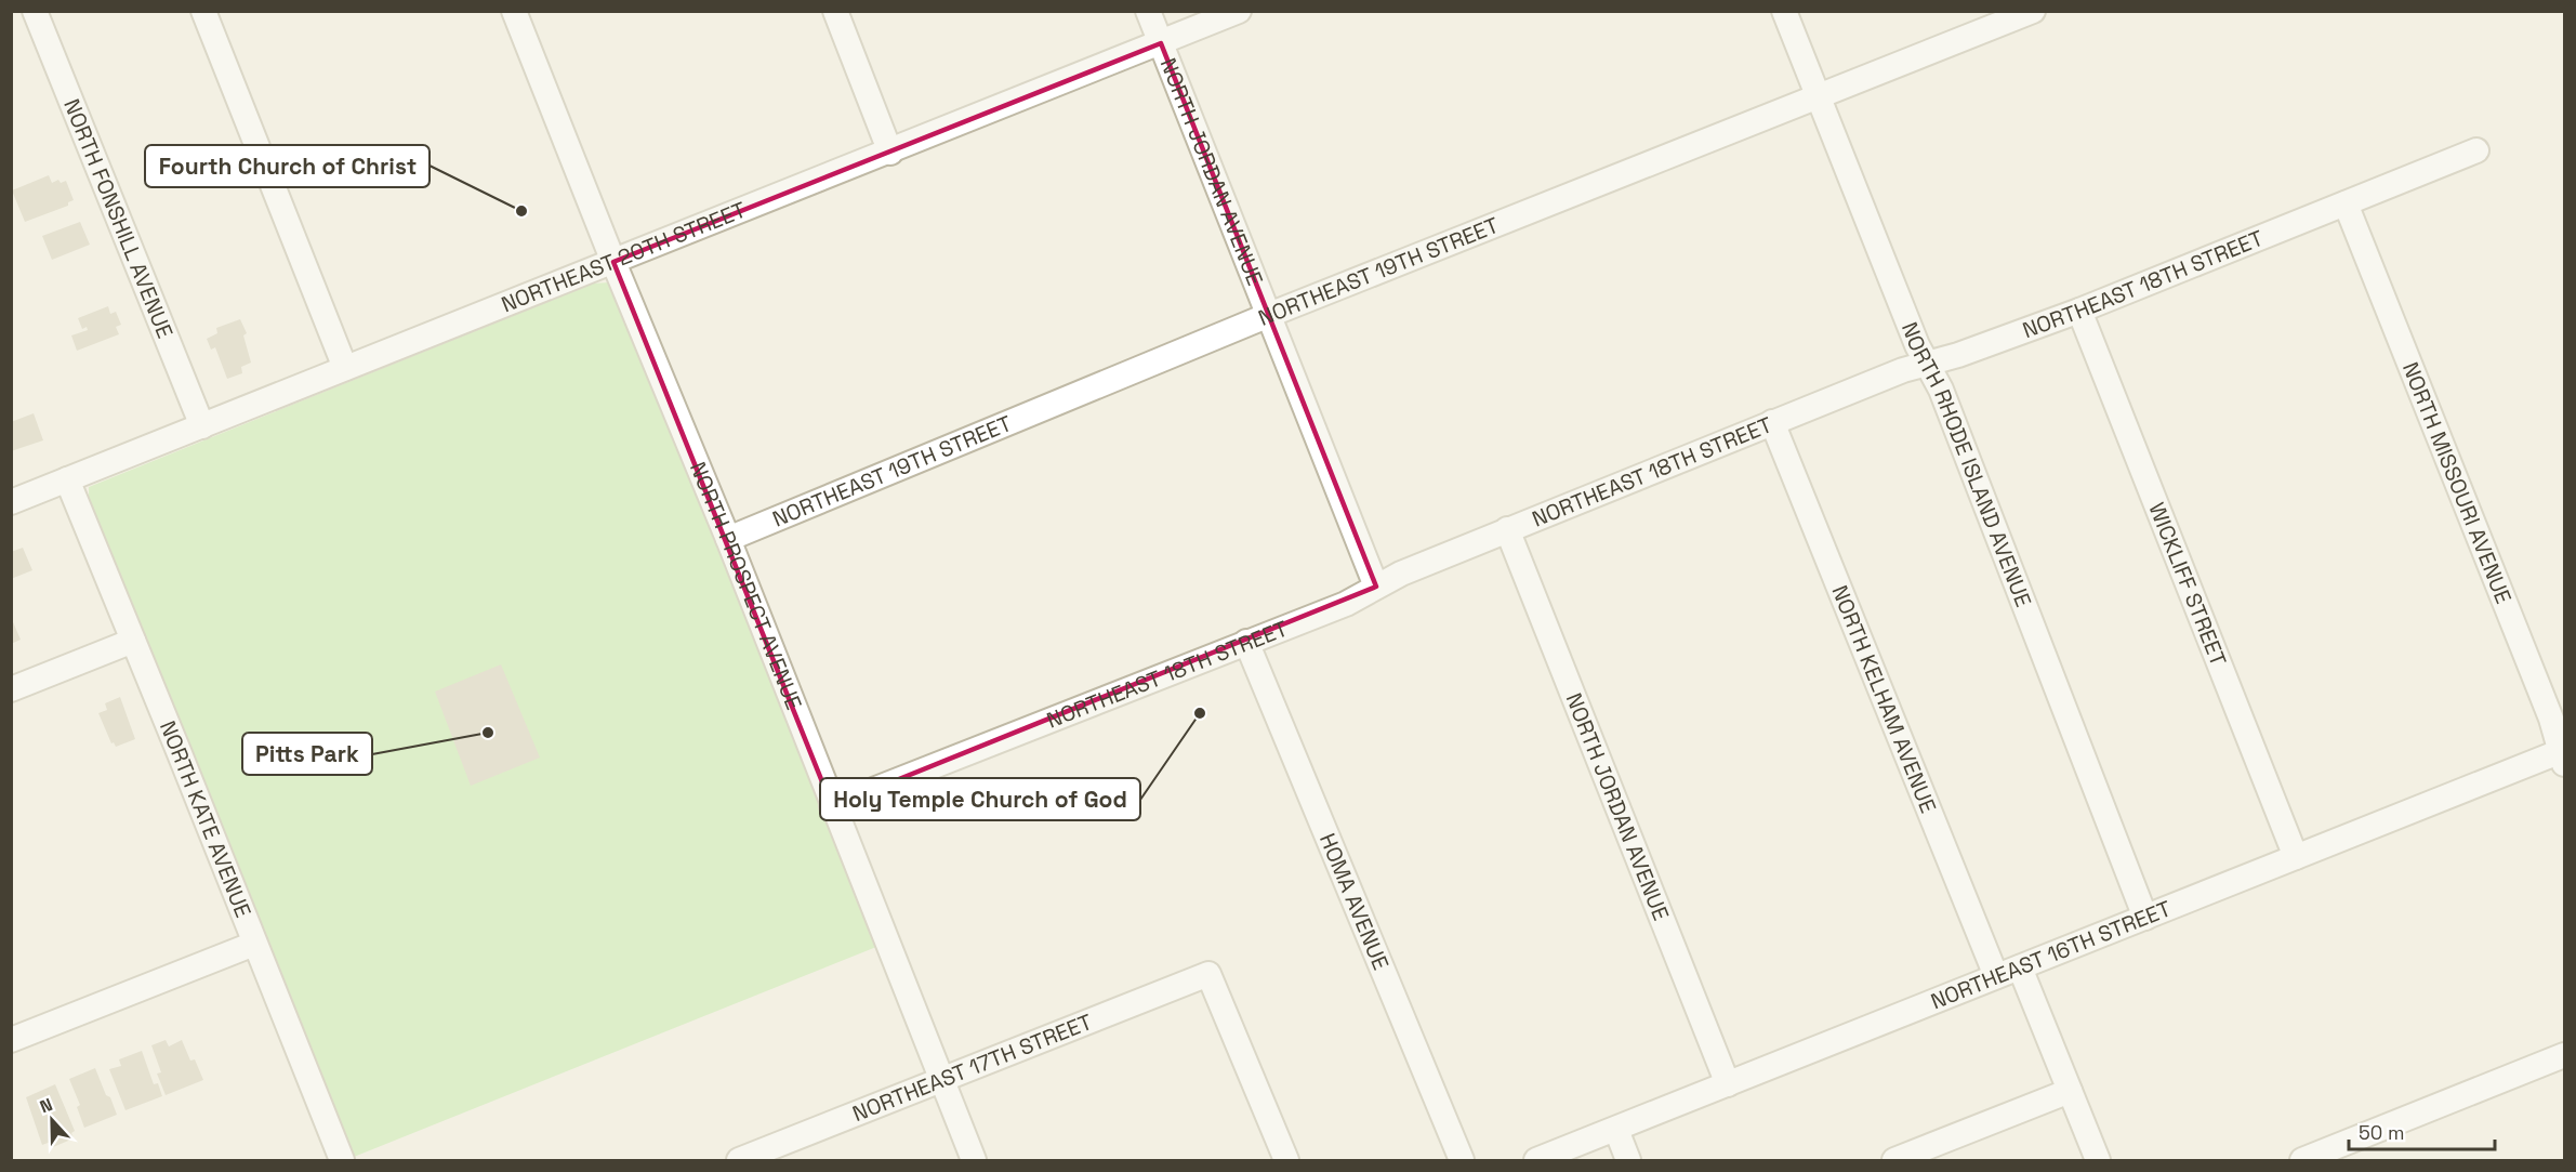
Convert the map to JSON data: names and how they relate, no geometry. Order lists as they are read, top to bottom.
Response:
{
  "streets": {
    "street": [
      "NORTH JORDAN AVENUE",
      "NORTH FONSHILL AVENUE",
      "NORTHEAST 20TH STREET",
      "NORTHEAST 19TH STREET",
      "NORTHEAST 18TH STREET",
      "NORTH RHODE ISLAND AVENUE",
      "NORTH MISSOURI AVENUE",
      "WICKLIFF STREET",
      "NORTH PROSPECT AVENUE",
      "NORTH KELHAM AVENUE",
      "NORTH KATE AVENUE",
      "HOMA AVENUE",
      "NORTHEAST 16TH STREET",
      "NORTHEAST 17TH STREET"
    ]
  },
  "crossings": [
    ["NORTH JORDAN AVENUE", "NORTHEAST 20TH STREET"],
    ["NORTH JORDAN AVENUE", "NORTHEAST 19TH STREET"],
    ["NORTH JORDAN AVENUE", "NORTHEAST 18TH STREET"],
    ["NORTH JORDAN AVENUE", "NORTHEAST 16TH STREET"],
    ["NORTH FONSHILL AVENUE", "NORTHEAST 20TH STREET"],
    ["NORTHEAST 20TH STREET", "NORTH PROSPECT AVENUE"],
    ["NORTHEAST 20TH STREET", "NORTH KATE AVENUE"],
    ["NORTHEAST 19TH STREET", "NORTH RHODE ISLAND AVENUE"],
    ["NORTHEAST 19TH STREET", "NORTH PROSPECT AVENUE"],
    ["NORTHEAST 18TH STREET", "NORTH RHODE ISLAND AVENUE"],
    ["NORTHEAST 18TH STREET", "NORTH MISSOURI AVENUE"],
    ["NORTHEAST 18TH STREET", "WICKLIFF STREET"],
    ["NORTHEAST 18TH STREET", "NORTH PROSPECT AVENUE"],
    ["NORTHEAST 18TH STREET", "NORTH KELHAM AVENUE"],
    ["NORTHEAST 18TH STREET", "HOMA AVENUE"],
    ["NORTH RHODE ISLAND AVENUE", "NORTHEAST 16TH STREET"],
    ["NORTH MISSOURI AVENUE", "NORTHEAST 16TH STREET"],
    ["WICKLIFF STREET", "NORTHEAST 16TH STREET"],
    ["NORTH PROSPECT AVENUE", "NORTHEAST 17TH STREET"],
    ["NORTH KELHAM AVENUE", "NORTHEAST 16TH STREET"]
  ],
  "places": ["Fourth Church of Christ", "Holy Temple Church of God", "Pitts Park"],
  "scale_bar": "50 m",
  "north": "top"
}
